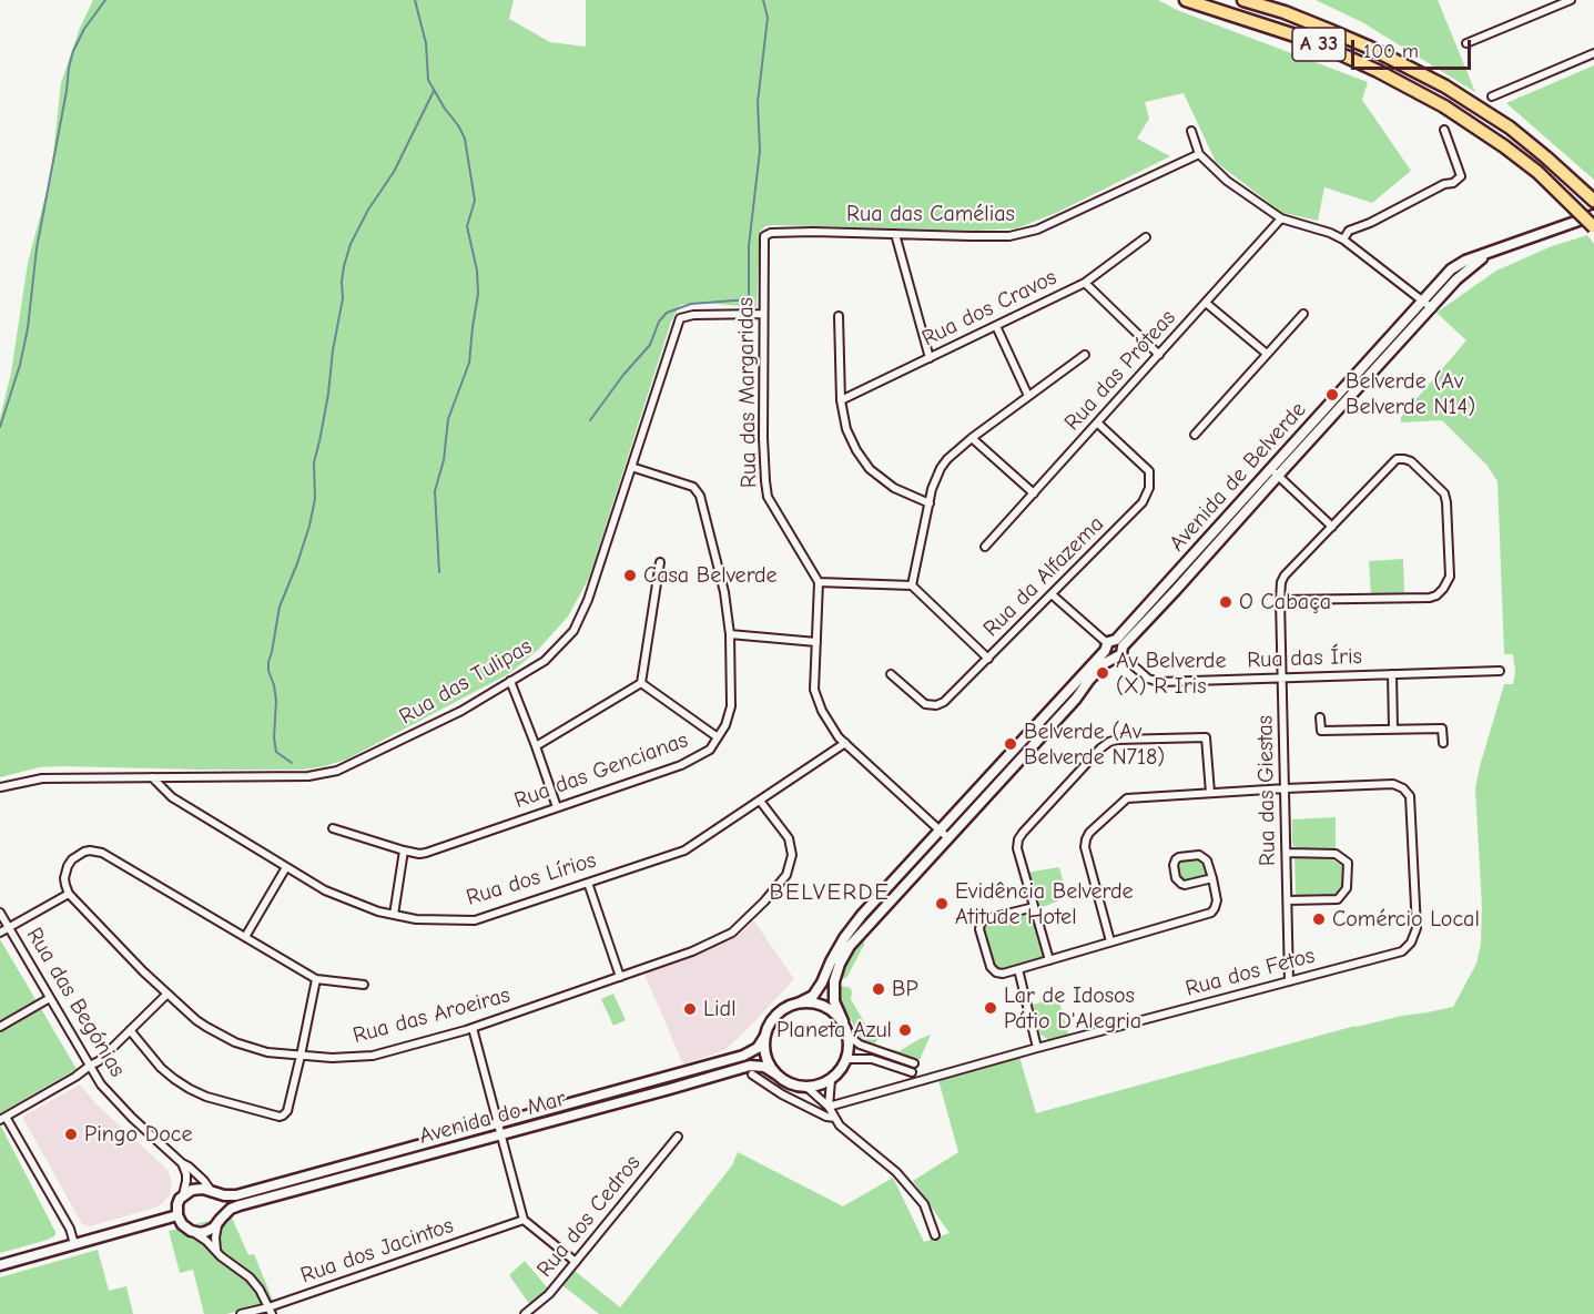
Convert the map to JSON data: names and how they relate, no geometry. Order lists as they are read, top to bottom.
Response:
{
  "streets": {
    "highway": ["A 33"],
    "main road": ["Avenida de Belverde", "Avenida do Mar"],
    "street": [
      "Rua das Camélias",
      "Rua dos Cravos",
      "Rua das Próteas",
      "Rua das Margaridas",
      "Rua da Alfazema",
      "Rua das Íris",
      "Rua das Tulipas",
      "Rua das Gencianas",
      "Rua das Giestas",
      "Rua dos Lírios",
      "Rua dos Fetos",
      "Rua das Begónias",
      "Rua das Aroeiras",
      "Rua dos Cedros",
      "Rua dos Jacintos"
    ]
  },
  "crossings": [
    ["Rua das Camélias", "Rua das Margaridas"],
    ["Rua das Próteas", "Rua da Alfazema"],
    ["Rua das Margaridas", "Rua das Tulipas"],
    ["Avenida de Belverde", "Rua das Íris"],
    ["Avenida de Belverde", "Avenida do Mar"],
    ["Rua da Alfazema", "Rua das Íris"],
    ["Rua das Íris", "Rua das Giestas"],
    ["Rua das Tulipas", "Rua das Gencianas"],
    ["Rua das Tulipas", "Rua dos Lírios"],
    ["Rua das Giestas", "Rua dos Fetos"],
    ["Rua dos Lírios", "Rua das Aroeiras"],
    ["Rua das Begónias", "Avenida do Mar"]
  ],
  "districts": ["BELVERDE"],
  "places": [
    "Belverde (Av Belverde N14)",
    "Casa Belverde",
    "O Cabaça",
    "Av Belverde (X) R Iris",
    "Belverde (Av Belverde N718)",
    "Evidência Belverde Atitude Hotel",
    "Comércio Local",
    "BP",
    "Lar de Idosos Pátio D'Alegria",
    "Lidl",
    "Planeta Azul",
    "Pingo Doce"
  ],
  "scale_bar": "100 m"
}
